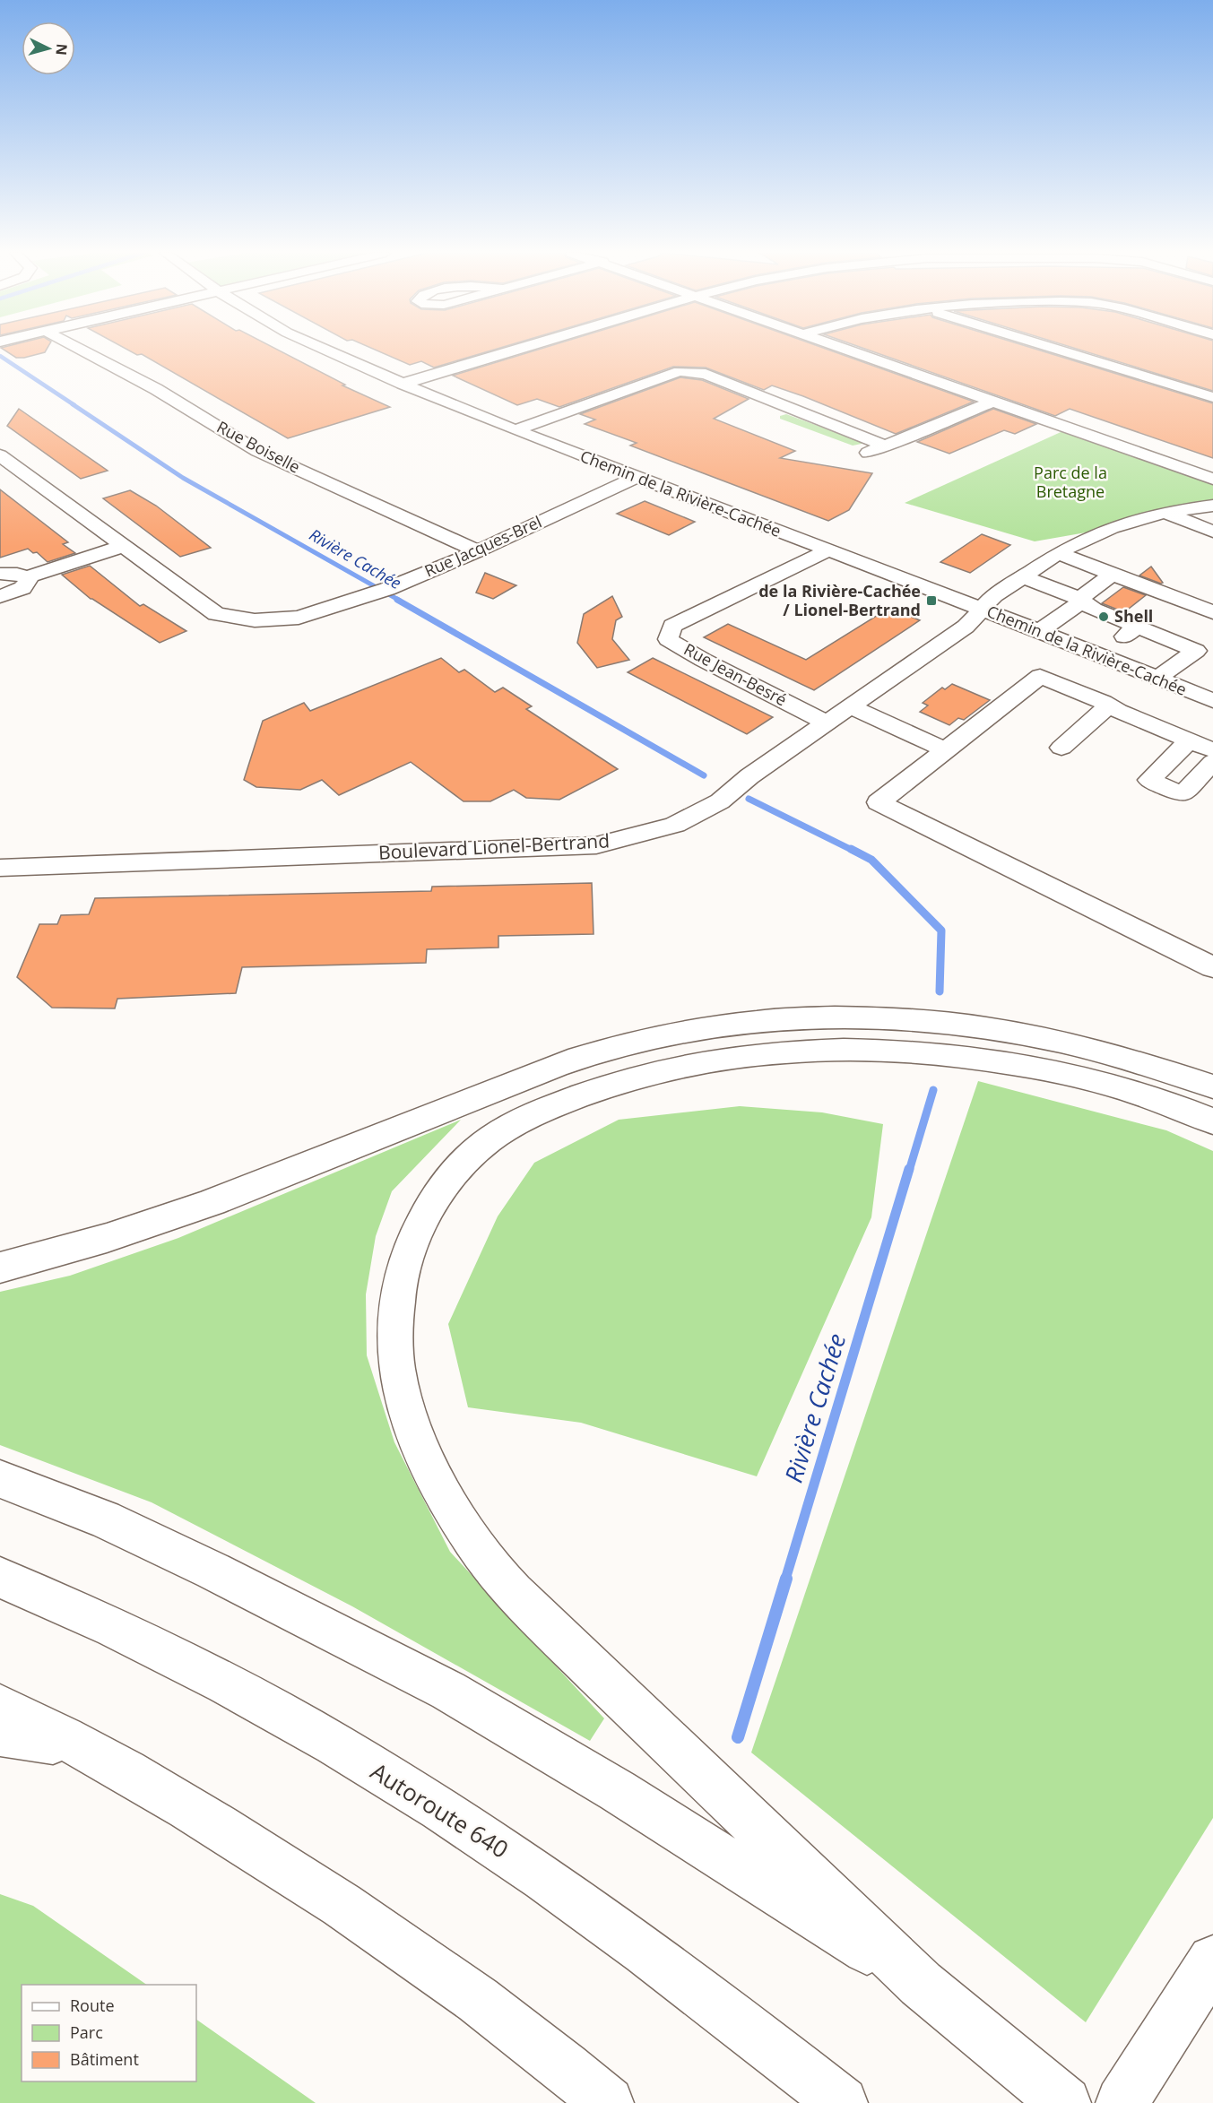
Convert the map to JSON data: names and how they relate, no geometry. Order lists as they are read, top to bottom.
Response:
{
  "streets": {
    "main road": [
      "Rue Boiselle",
      "Chemin de la Rivière-Cachée",
      "Rue Jacques-Brel",
      "Rue Jean-Besré",
      "Boulevard Lionel-Bertrand",
      "Autoroute 640"
    ]
  },
  "crossings": [
    ["Rue Boiselle", "Rue Jacques-Brel"],
    ["Chemin de la Rivière-Cachée", "Rue Jacques-Brel"],
    ["Chemin de la Rivière-Cachée", "Rue Jean-Besré"],
    ["Chemin de la Rivière-Cachée", "Boulevard Lionel-Bertrand"],
    ["Rue Jean-Besré", "Boulevard Lionel-Bertrand"]
  ],
  "water": ["Rivière Cachée"],
  "parks": ["Parc de la Bretagne"],
  "places": {
    "transit": ["de la Rivière-Cachée / Lionel-Bertrand"],
    "other": ["Shell"]
  },
  "legend": ["Route", "Parc", "Bâtiment"],
  "north": "right"
}
